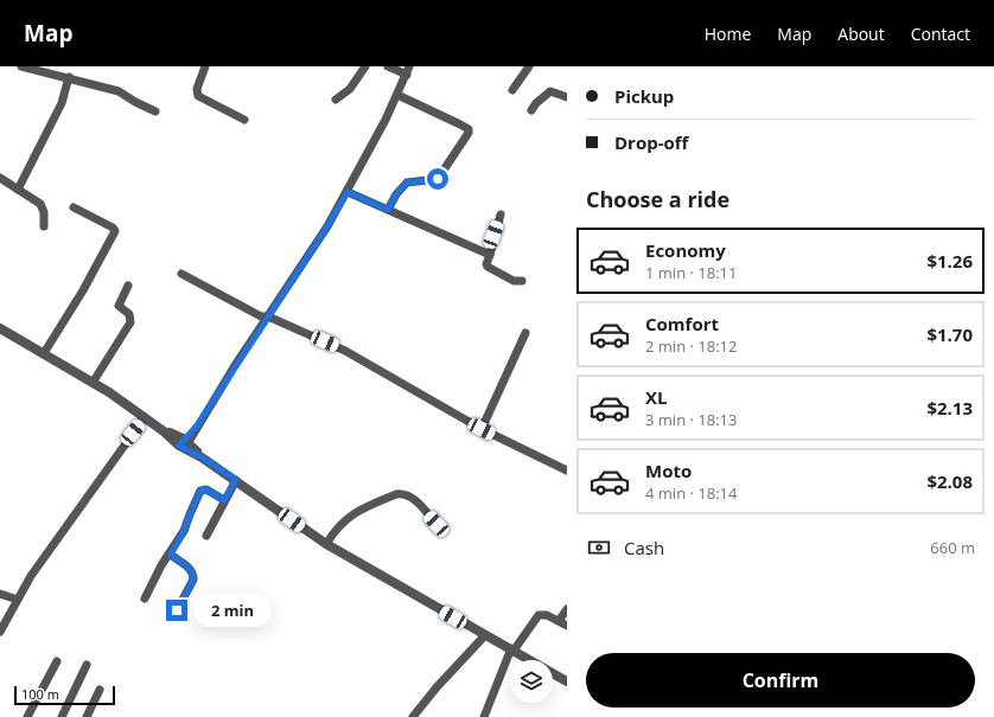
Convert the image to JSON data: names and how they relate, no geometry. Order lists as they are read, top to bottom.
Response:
{
  "scale_bar": "100 m",
  "page": {
    "header": "Map",
    "nav": [
      "Home",
      "Map",
      "About",
      "Contact"
    ],
    "banner": ["Pickup", "Drop-off"],
    "heading": "Choose a ride",
    "list": [
      {
        "name": "Economy",
        "note": "1 min · 18:11",
        "value": "$1.26"
      },
      {
        "name": "Comfort",
        "note": "2 min · 18:12",
        "value": "$1.70"
      },
      {
        "name": "XL",
        "note": "3 min · 18:13",
        "value": "$2.13"
      },
      {
        "name": "Moto",
        "note": "4 min · 18:14",
        "value": "$2.08"
      }
    ],
    "pay": ["Cash", "660 m"],
    "bubble": "2 min",
    "buttons": "Confirm",
    "scale": "100 m"
  }
}
